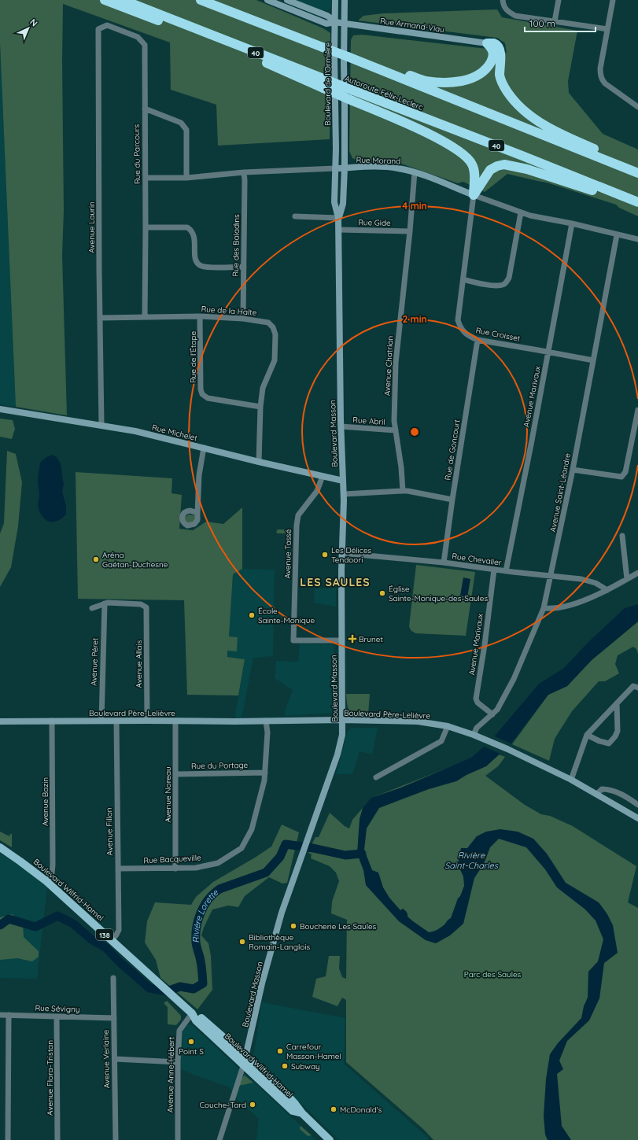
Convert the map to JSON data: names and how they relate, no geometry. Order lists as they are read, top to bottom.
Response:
{
  "streets": {
    "highway": ["40", "Autoroute Félix-Leclerc"],
    "main road": [
      "Rue Armand-Viau",
      "Boulevard de l'Ormière",
      "Rue Morand",
      "Rue Michelet",
      "Boulevard Masson",
      "Boulevard Père-Lelièvre",
      "Boulevard Wilfrid-Hamel",
      "138"
    ],
    "street": [
      "Rue du Parcours",
      "Rue Gide",
      "Avenue Laurin",
      "Rue des Baladins",
      "Rue de la Halte",
      "Rue Croisset",
      "Rue de l'Étape",
      "Avenue Chatrian",
      "Avenue Marivaux",
      "Rue Abril",
      "Rue de Goncourt",
      "Avenue Saint-Léandre",
      "Avenue Tassé",
      "Rue Chevalier",
      "Avenue Péret",
      "Avenue Allais",
      "Rue du Portage",
      "Avenue Noreau",
      "Avenue Bazin",
      "Avenue Fillon",
      "Rue Bacqueville",
      "Rue Sévigny",
      "Avenue Verlaine",
      "Avenue Anne-Hébert",
      "Avenue Flora-Tristan"
    ]
  },
  "crossings": [
    ["Rue Armand-Viau", "Boulevard de l'Ormière"],
    ["Boulevard de l'Ormière", "Rue Morand"],
    ["Boulevard de l'Ormière", "Boulevard Masson"],
    ["Rue du Parcours", "Rue Morand"],
    ["Rue du Parcours", "Avenue Laurin"],
    ["Rue du Parcours", "Rue de la Halte"],
    ["Rue Morand", "Rue des Baladins"],
    ["Rue Morand", "Rue Croisset"],
    ["Rue Morand", "Avenue Chatrian"],
    ["Rue Morand", "Avenue Marivaux"],
    ["Rue Morand", "Boulevard Masson"],
    ["Rue Morand", "Avenue Saint-Léandre"],
    ["Rue Gide", "Avenue Chatrian"],
    ["Rue Gide", "Boulevard Masson"],
    ["Avenue Laurin", "Rue de la Halte"],
    ["Avenue Laurin", "Rue Michelet"],
    ["Rue des Baladins", "Rue de la Halte"],
    ["Rue de la Halte", "Rue de l'Étape"],
    ["Rue de la Halte", "Rue Michelet"],
    ["Rue Croisset", "Avenue Marivaux"],
    ["Rue Croisset", "Rue de Goncourt"],
    ["Rue Croisset", "Avenue Saint-Léandre"],
    ["Avenue Chatrian", "Rue Abril"],
    ["Avenue Marivaux", "Avenue Saint-Léandre"],
    ["Avenue Marivaux", "Rue Chevalier"],
    ["Rue Abril", "Boulevard Masson"],
    ["Rue Michelet", "Boulevard Masson"],
    ["Rue Michelet", "Avenue Tassé"],
    ["Boulevard Masson", "Avenue Tassé"],
    ["Boulevard Masson", "Rue Chevalier"],
    ["Boulevard Masson", "Boulevard Père-Lelièvre"],
    ["Boulevard Masson", "Boulevard Wilfrid-Hamel"],
    ["Rue de Goncourt", "Rue Chevalier"],
    ["Avenue Saint-Léandre", "Rue Chevalier"],
    ["Avenue Saint-Léandre", "Boulevard Père-Lelièvre"],
    ["Avenue Péret", "Avenue Allais"],
    ["Avenue Péret", "Boulevard Père-Lelièvre"],
    ["Avenue Allais", "Boulevard Père-Lelièvre"],
    ["Boulevard Père-Lelièvre", "Avenue Noreau"],
    ["Boulevard Père-Lelièvre", "Avenue Bazin"],
    ["Boulevard Père-Lelièvre", "Avenue Fillon"],
    ["Boulevard Père-Lelièvre", "Rue Bacqueville"],
    ["Rue du Portage", "Avenue Noreau"],
    ["Rue du Portage", "Rue Bacqueville"],
    ["Avenue Noreau", "Rue Bacqueville"],
    ["Avenue Bazin", "Boulevard Wilfrid-Hamel"],
    ["Avenue Fillon", "Rue Bacqueville"],
    ["Avenue Fillon", "Boulevard Wilfrid-Hamel"],
    ["Boulevard Wilfrid-Hamel", "Avenue Anne-Hébert"],
    ["Rue Sévigny", "Avenue Verlaine"],
    ["Rue Sévigny", "Avenue Flora-Tristan"]
  ],
  "districts": ["LES SAULES"],
  "water": ["Rivière Saint-Charles", "Rivière Lorette"],
  "parks": ["Parc des Saules"],
  "places": {
    "other": [
      "Les Délices Tendoori",
      "Aréna Gaétan-Duchesne",
      "Église Sainte-Monique-des-Saules",
      "École Sainte-Monique",
      "Boucherie Les Saules",
      "Bibliothèque Romain-Langlois",
      "Point S",
      "Carrefour Masson-Hamel",
      "Subway",
      "Couche-Tard",
      "McDonald's"
    ],
    "health": ["Brunet"]
  },
  "scale_bar": "100 m",
  "north": "top right",
  "rings": ["4 min", "2 min"]
}
